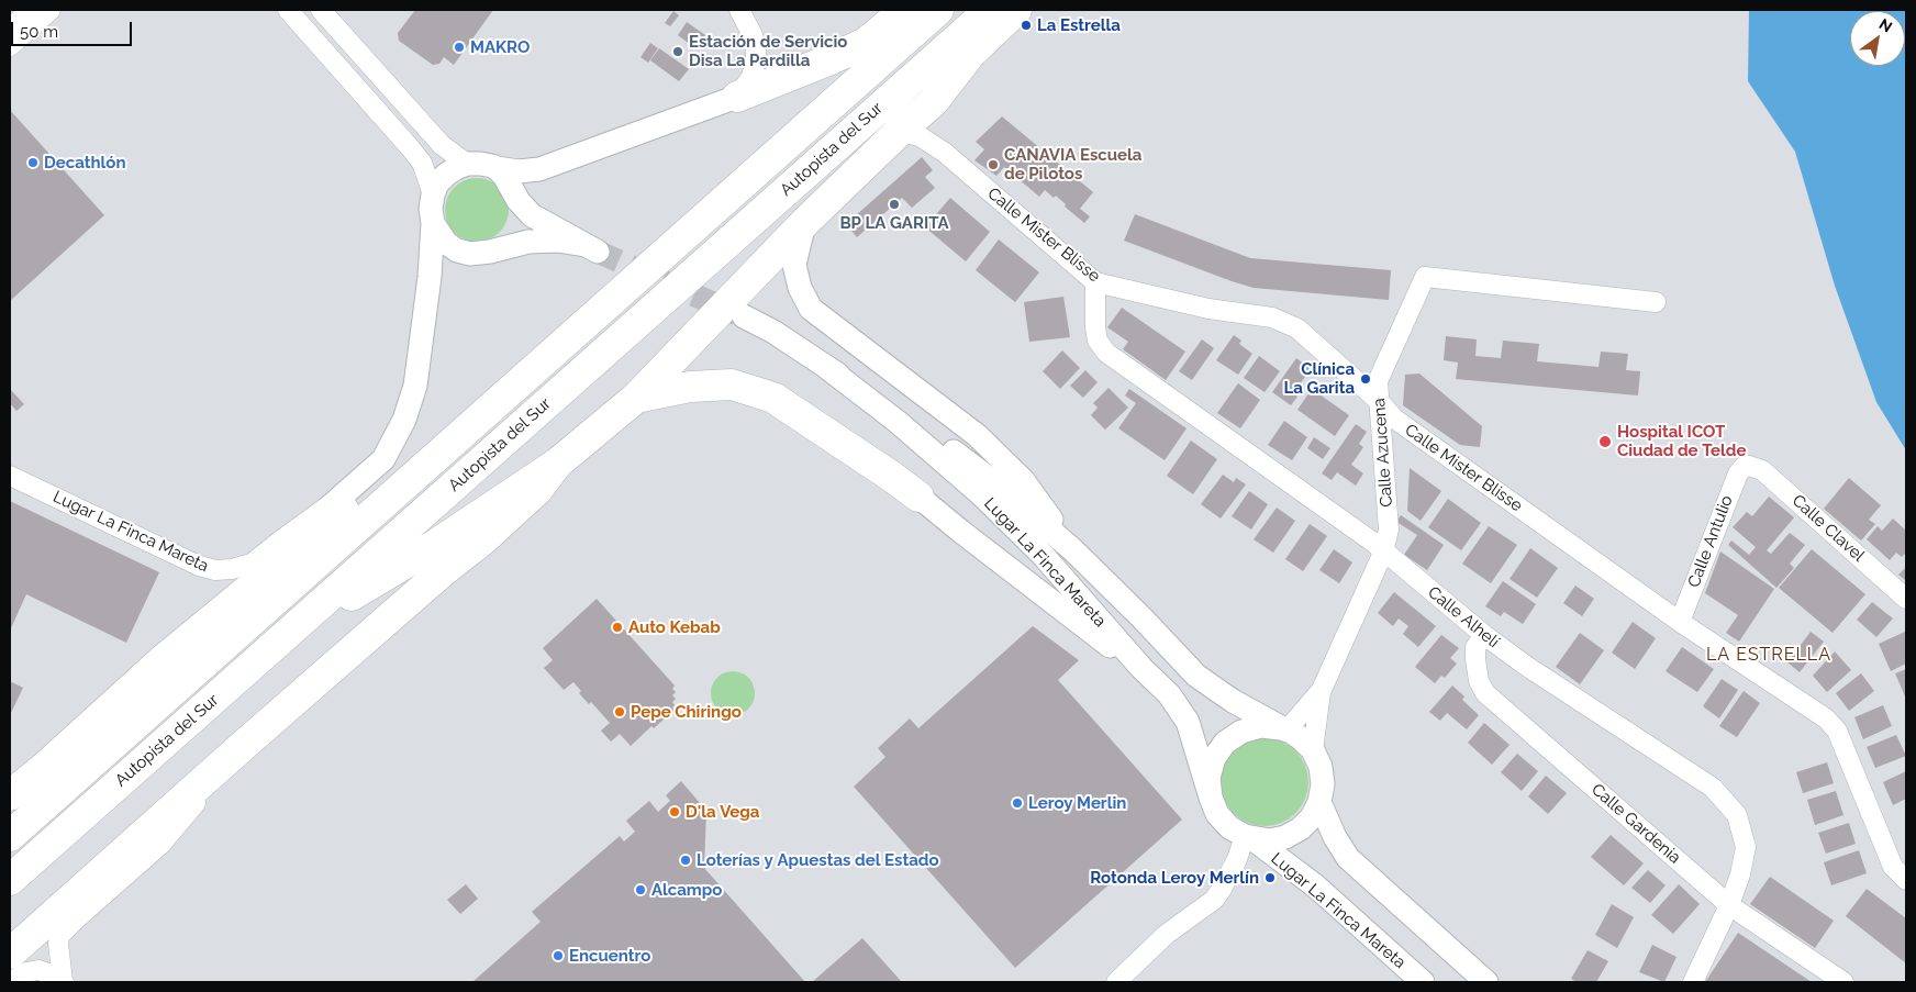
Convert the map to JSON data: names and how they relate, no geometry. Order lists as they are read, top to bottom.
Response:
{
  "streets": {
    "main road": ["Autopista del Sur"],
    "street": [
      "Calle Mister Blisse",
      "Calle Azucena",
      "Calle Clavel",
      "Lugar La Finca Mareta",
      "Calle Antulio",
      "Calle Alhelí",
      "Calle Gardenia"
    ]
  },
  "crossings": [
    ["Calle Mister Blisse", "Calle Azucena"],
    ["Calle Mister Blisse", "Calle Antulio"],
    ["Calle Mister Blisse", "Calle Alhelí"],
    ["Calle Azucena", "Lugar La Finca Mareta"],
    ["Calle Azucena", "Calle Alhelí"],
    ["Calle Clavel", "Calle Antulio"],
    ["Calle Alhelí", "Calle Gardenia"]
  ],
  "districts": ["LA ESTRELLA"],
  "places": [
    "La Estrella",
    "MAKRO",
    "Estación de Servicio Disa La Pardilla",
    "Decathlón",
    "CANAVIA Escuela de Pilotos",
    "BP LA GARITA",
    "Clínica La Garita",
    "Hospital ICOT Ciudad de Telde",
    "Auto Kebab",
    "Pepe Chiringo",
    "Leroy Merlin",
    "D'la Vega",
    "Loterías y Apuestas del Estado",
    "Rotonda Leroy Merlín",
    "Alcampo",
    "Encuentro"
  ],
  "scale_bar": "50 m",
  "north": "top right"
}
